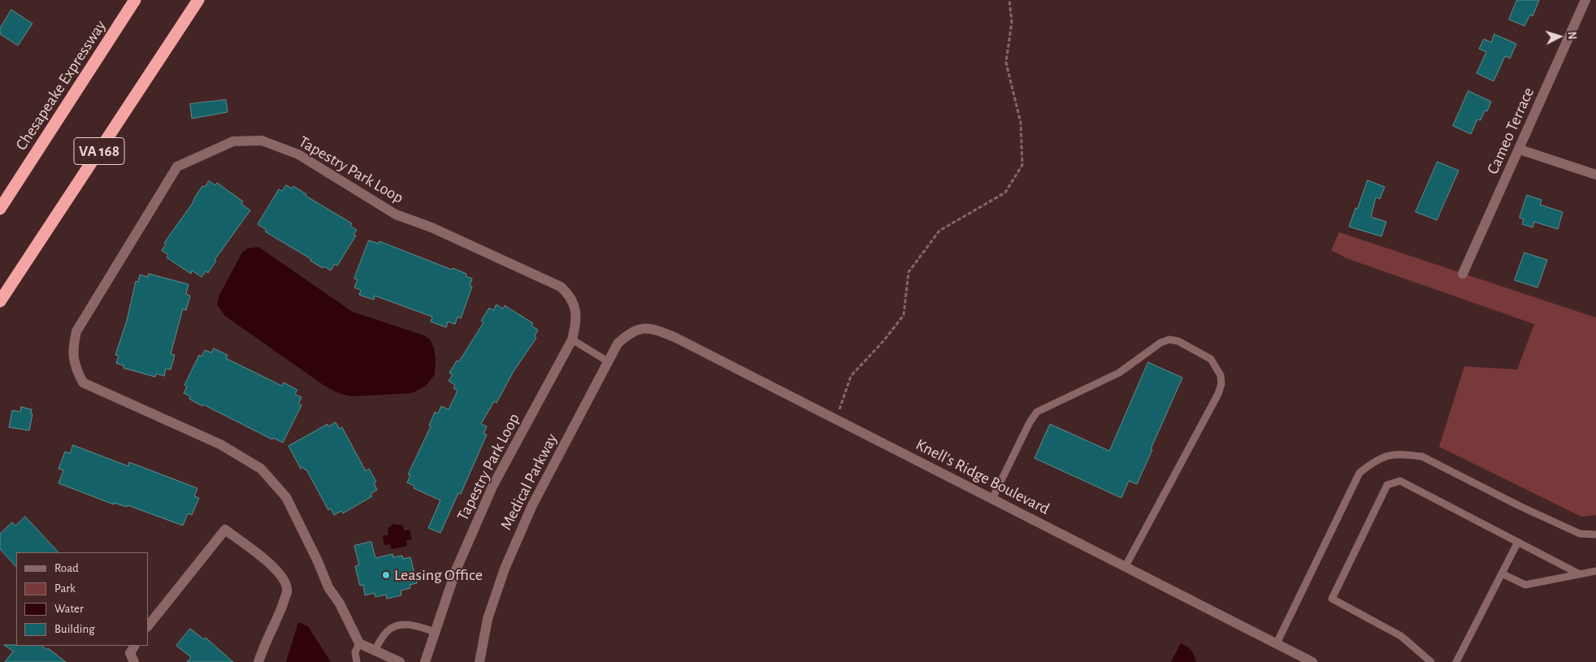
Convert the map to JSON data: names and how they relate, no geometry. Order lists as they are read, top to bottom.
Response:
{
  "streets": {
    "highway": ["Chesapeake Expressway", "VA 168"],
    "street": [
      "Cameo Terrace",
      "Tapestry Park Loop",
      "Knell's Ridge Boulevard",
      "Medical Parkway"
    ]
  },
  "crossings": [
    ["Knell's Ridge Boulevard", "Medical Parkway"]
  ],
  "places": ["Leasing Office"],
  "legend": [
    "Road",
    "Park",
    "Water",
    "Building"
  ],
  "north": "right"
}
